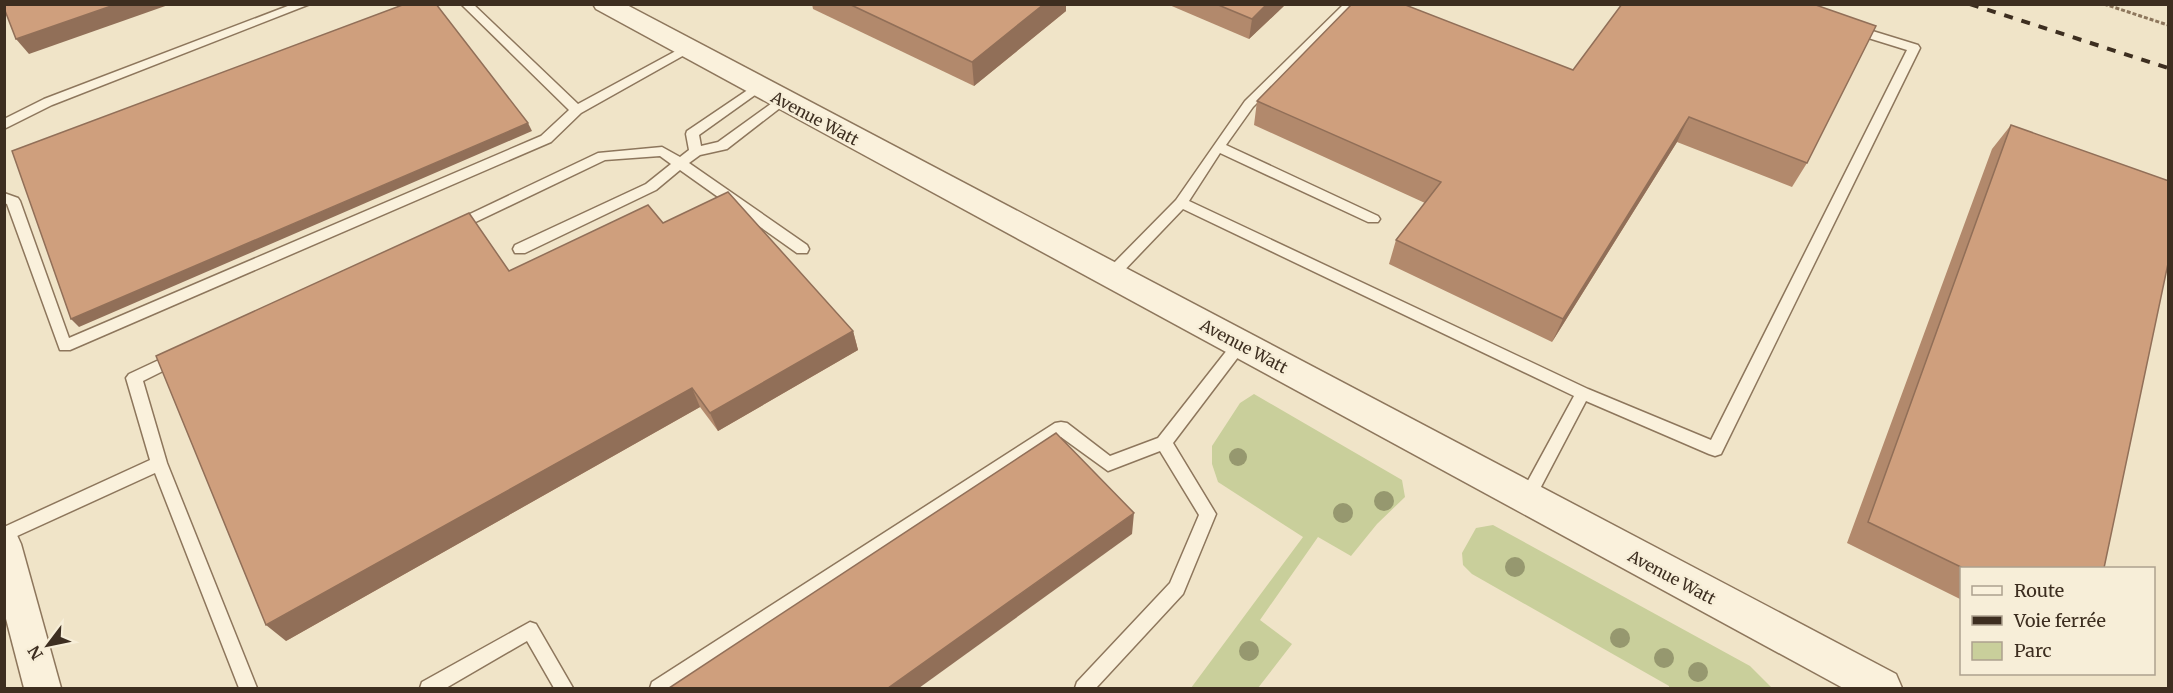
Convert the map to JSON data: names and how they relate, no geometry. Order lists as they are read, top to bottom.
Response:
{
  "streets": {
    "street": ["Avenue Watt"]
  },
  "legend": ["Route", "Voie ferrée", "Parc"],
  "north": "bottom left"
}
